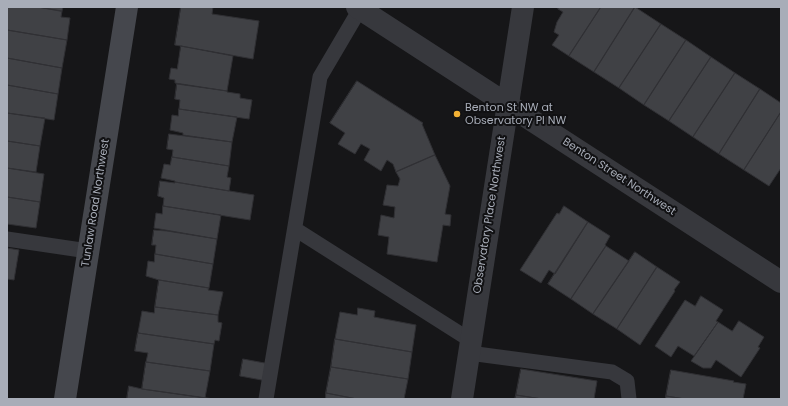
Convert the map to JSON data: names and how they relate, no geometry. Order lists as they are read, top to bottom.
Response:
{
  "streets": {
    "street": ["Benton Street Northwest", "Tunlaw Road Northwest", "Observatory Place Northwest"]
  },
  "crossings": [
    ["Benton Street Northwest", "Observatory Place Northwest"]
  ],
  "places": ["Benton St NW at Observatory Pl NW"]
}
